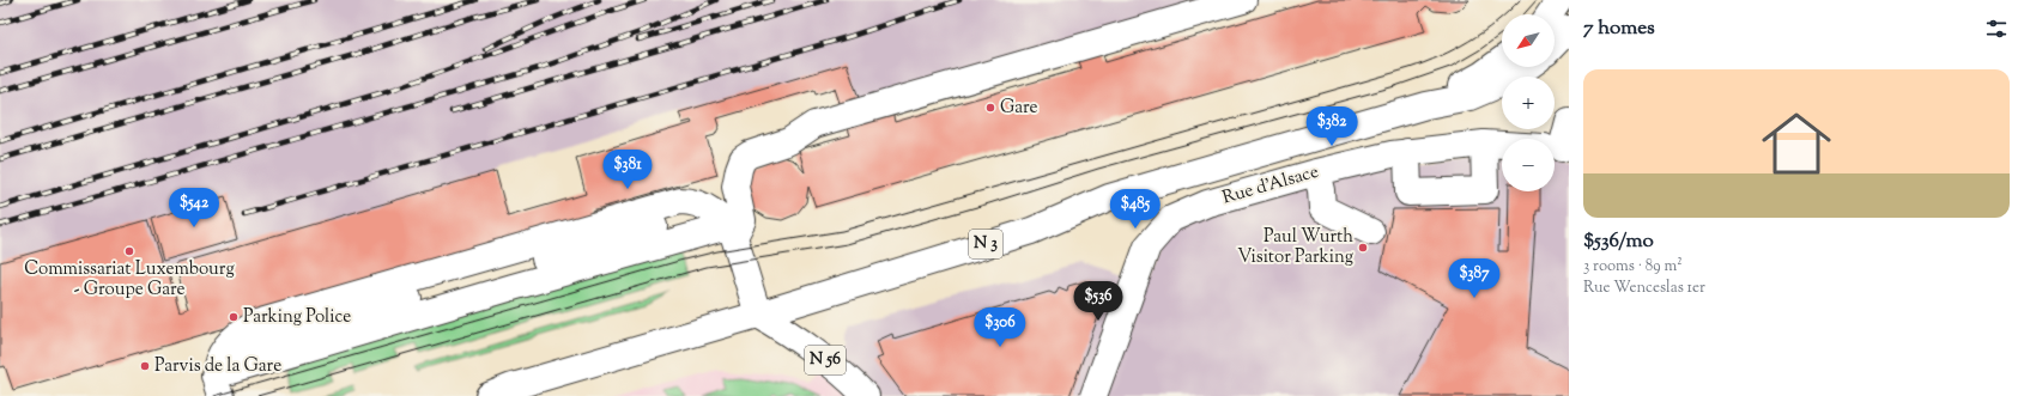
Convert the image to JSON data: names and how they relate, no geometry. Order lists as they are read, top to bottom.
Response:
{
  "streets": {
    "main road": ["Rue d'Alsace", "N 3", "N 56"]
  },
  "crossings": [
    ["N 3", "N 56"]
  ],
  "places": [
    "Gare",
    "Paul Wurth Visitor Parking",
    "Commissariat Luxembourg - Groupe Gare",
    "Parking Police",
    "Parvis de la Gare"
  ],
  "north": "bottom left",
  "page": {
    "heading": "7 homes",
    "map_buttons": ["+", "−"],
    "list": [
      {
        "name": "$536/mo",
        "note": "3 rooms · 89 m² · Rue Wenceslas 1er"
      }
    ],
    "price": [
      "$382",
      "$381",
      "$542",
      "$485",
      "$387",
      "$536",
      "$306"
    ]
  }
}
